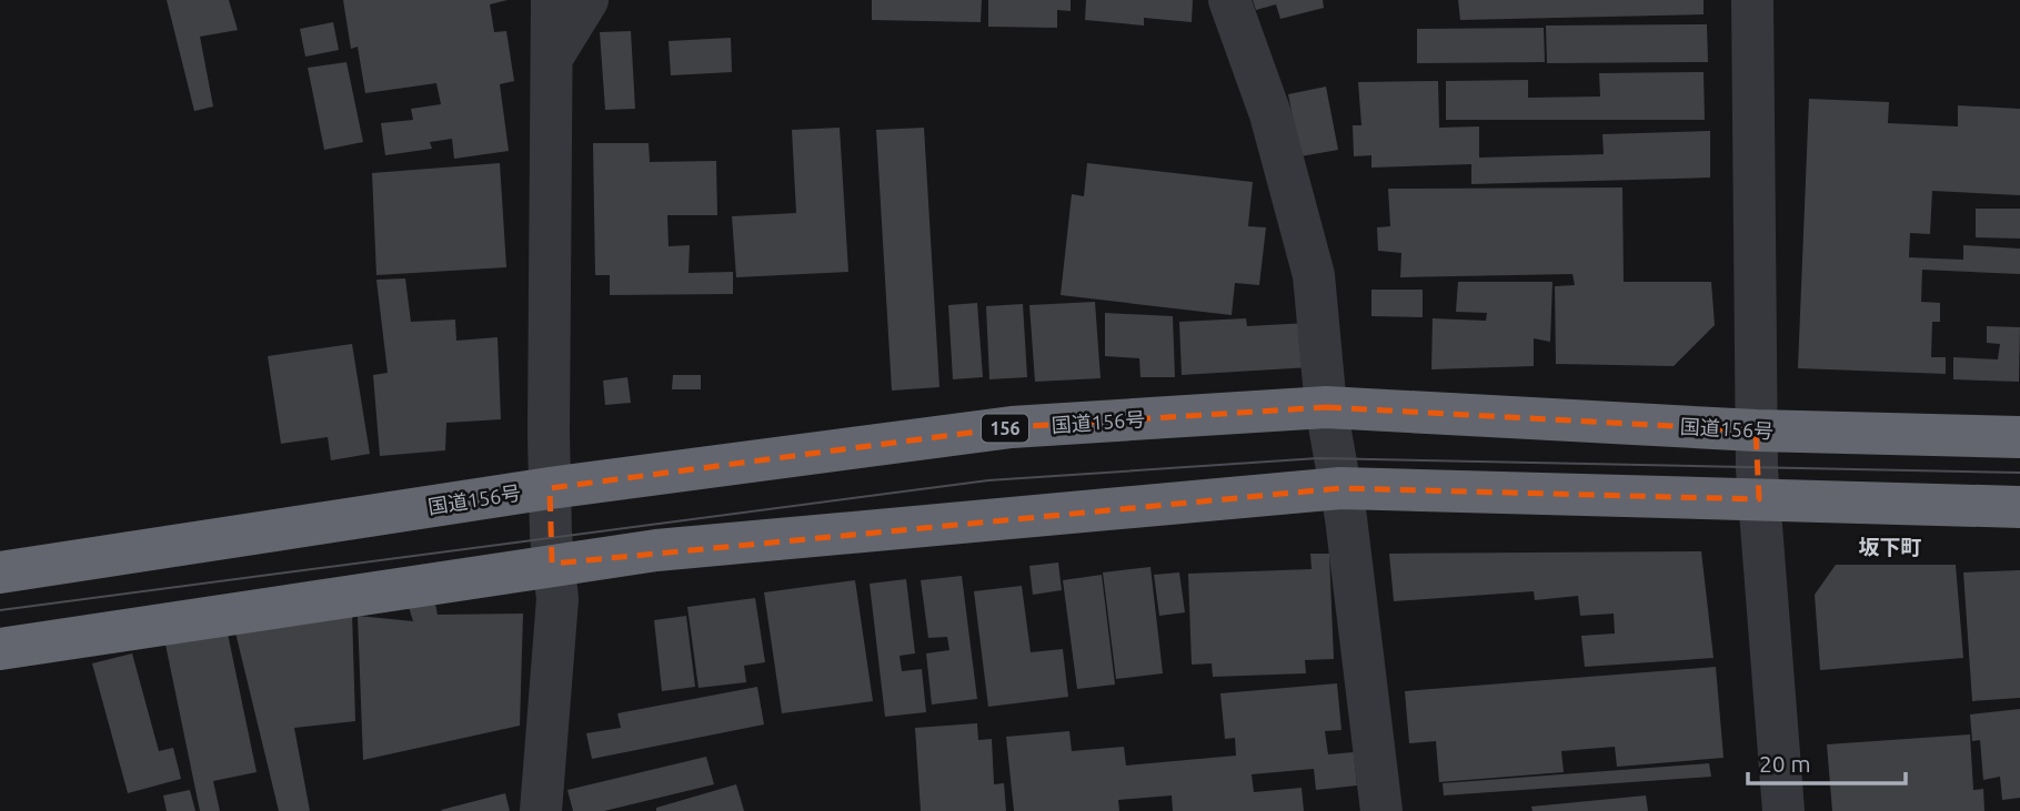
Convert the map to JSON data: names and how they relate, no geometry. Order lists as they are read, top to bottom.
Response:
{
  "streets": {
    "highway": ["国道156号", "156"]
  },
  "districts": ["坂下町"],
  "scale_bar": "20 m"
}
